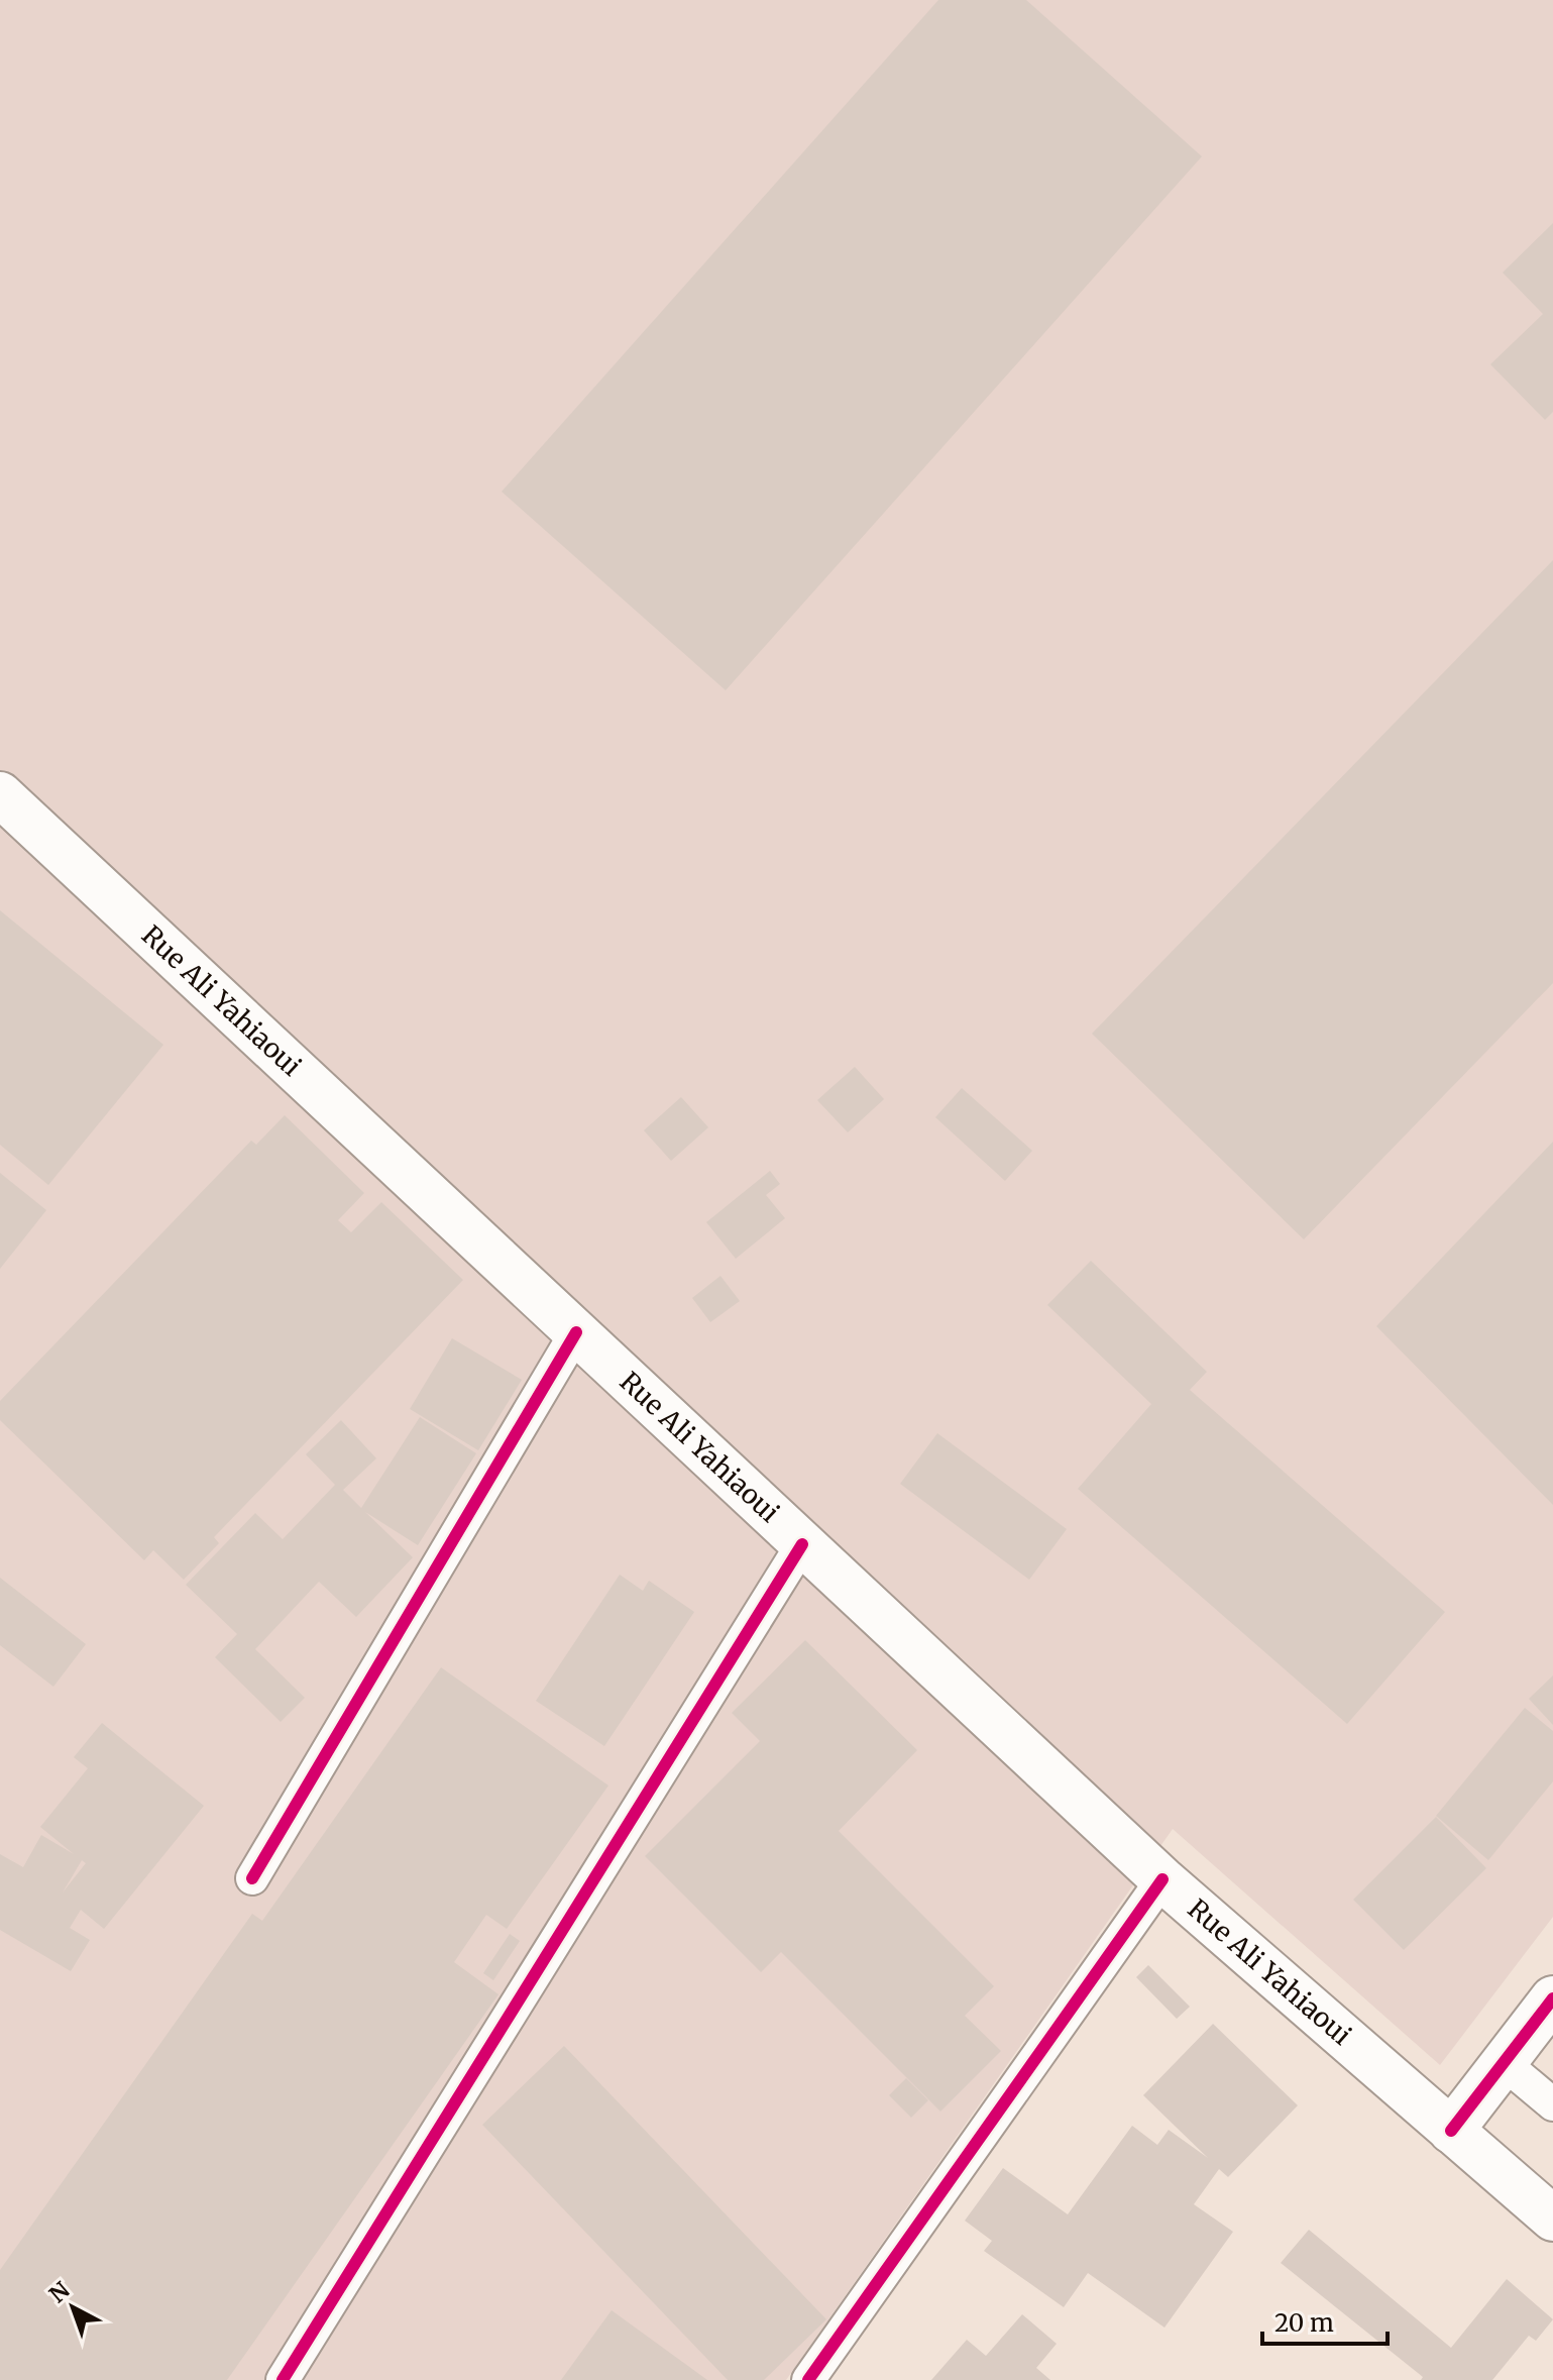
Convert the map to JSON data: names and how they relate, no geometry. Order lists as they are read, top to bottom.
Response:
{
  "streets": {
    "main road": ["Rue Ali Yahiaoui"]
  },
  "scale_bar": "20 m",
  "north": "top left"
}
